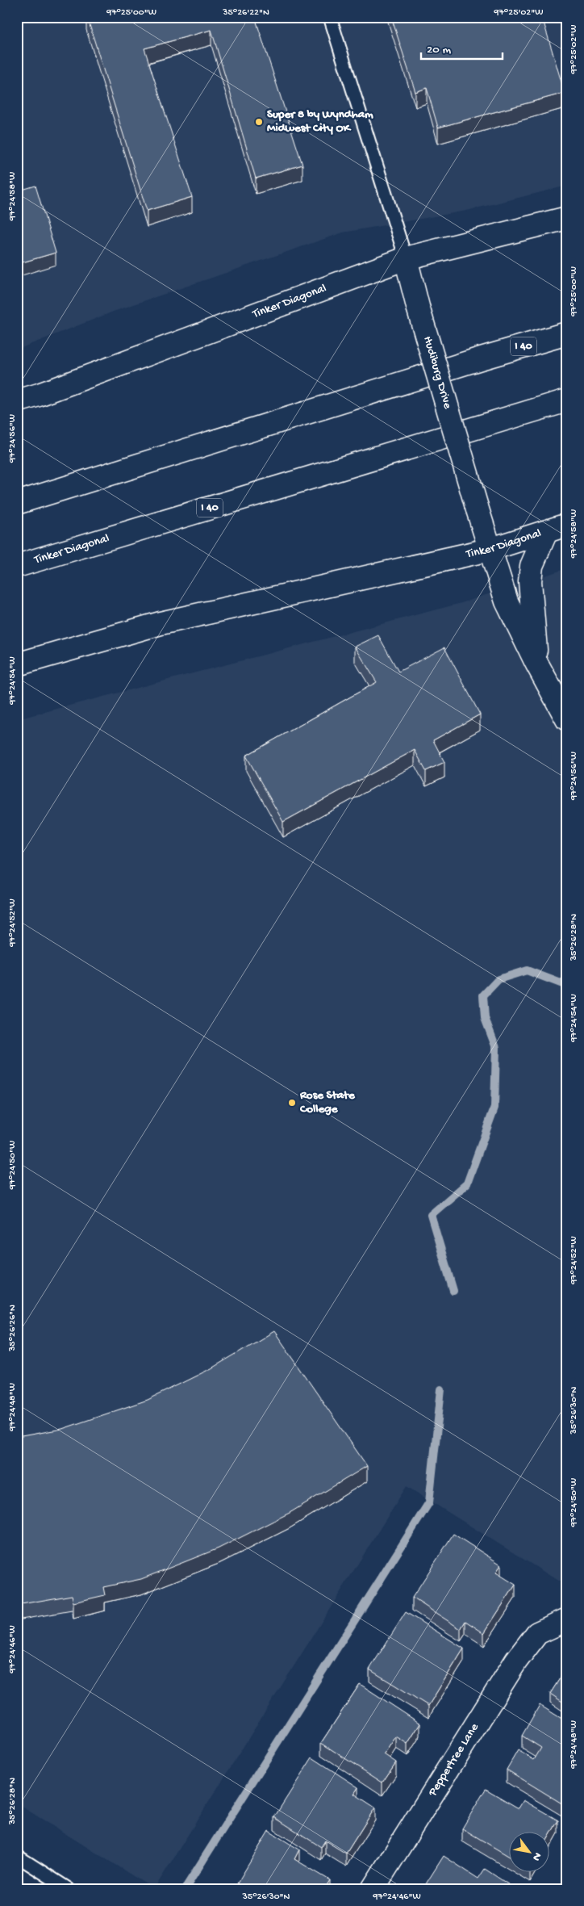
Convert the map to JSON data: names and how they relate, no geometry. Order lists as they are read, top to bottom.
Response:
{
  "streets": {
    "main road": [
      "Tinker Diagonal",
      "I 40",
      "Hudiburg Drive",
      "Peppertree Lane"
    ]
  },
  "crossings": [
    ["Tinker Diagonal", "Hudiburg Drive"]
  ],
  "places": ["Super 8 by Wyndham Midwest City OK", "Rose State College"],
  "scale_bar": "20 m",
  "north": "bottom right",
  "coordinates": [
    "97°25'00\"W",
    "35°26'22\"N",
    "97°25'02\"W",
    "97°24'58\"W",
    "97°24'56\"W",
    "97°24'54\"W",
    "97°24'52\"W",
    "35°26'28\"N",
    "97°24'50\"W",
    "35°26'26\"N",
    "97°24'48\"W",
    "35°26'30\"N",
    "97°24'46\"W"
  ]
}
